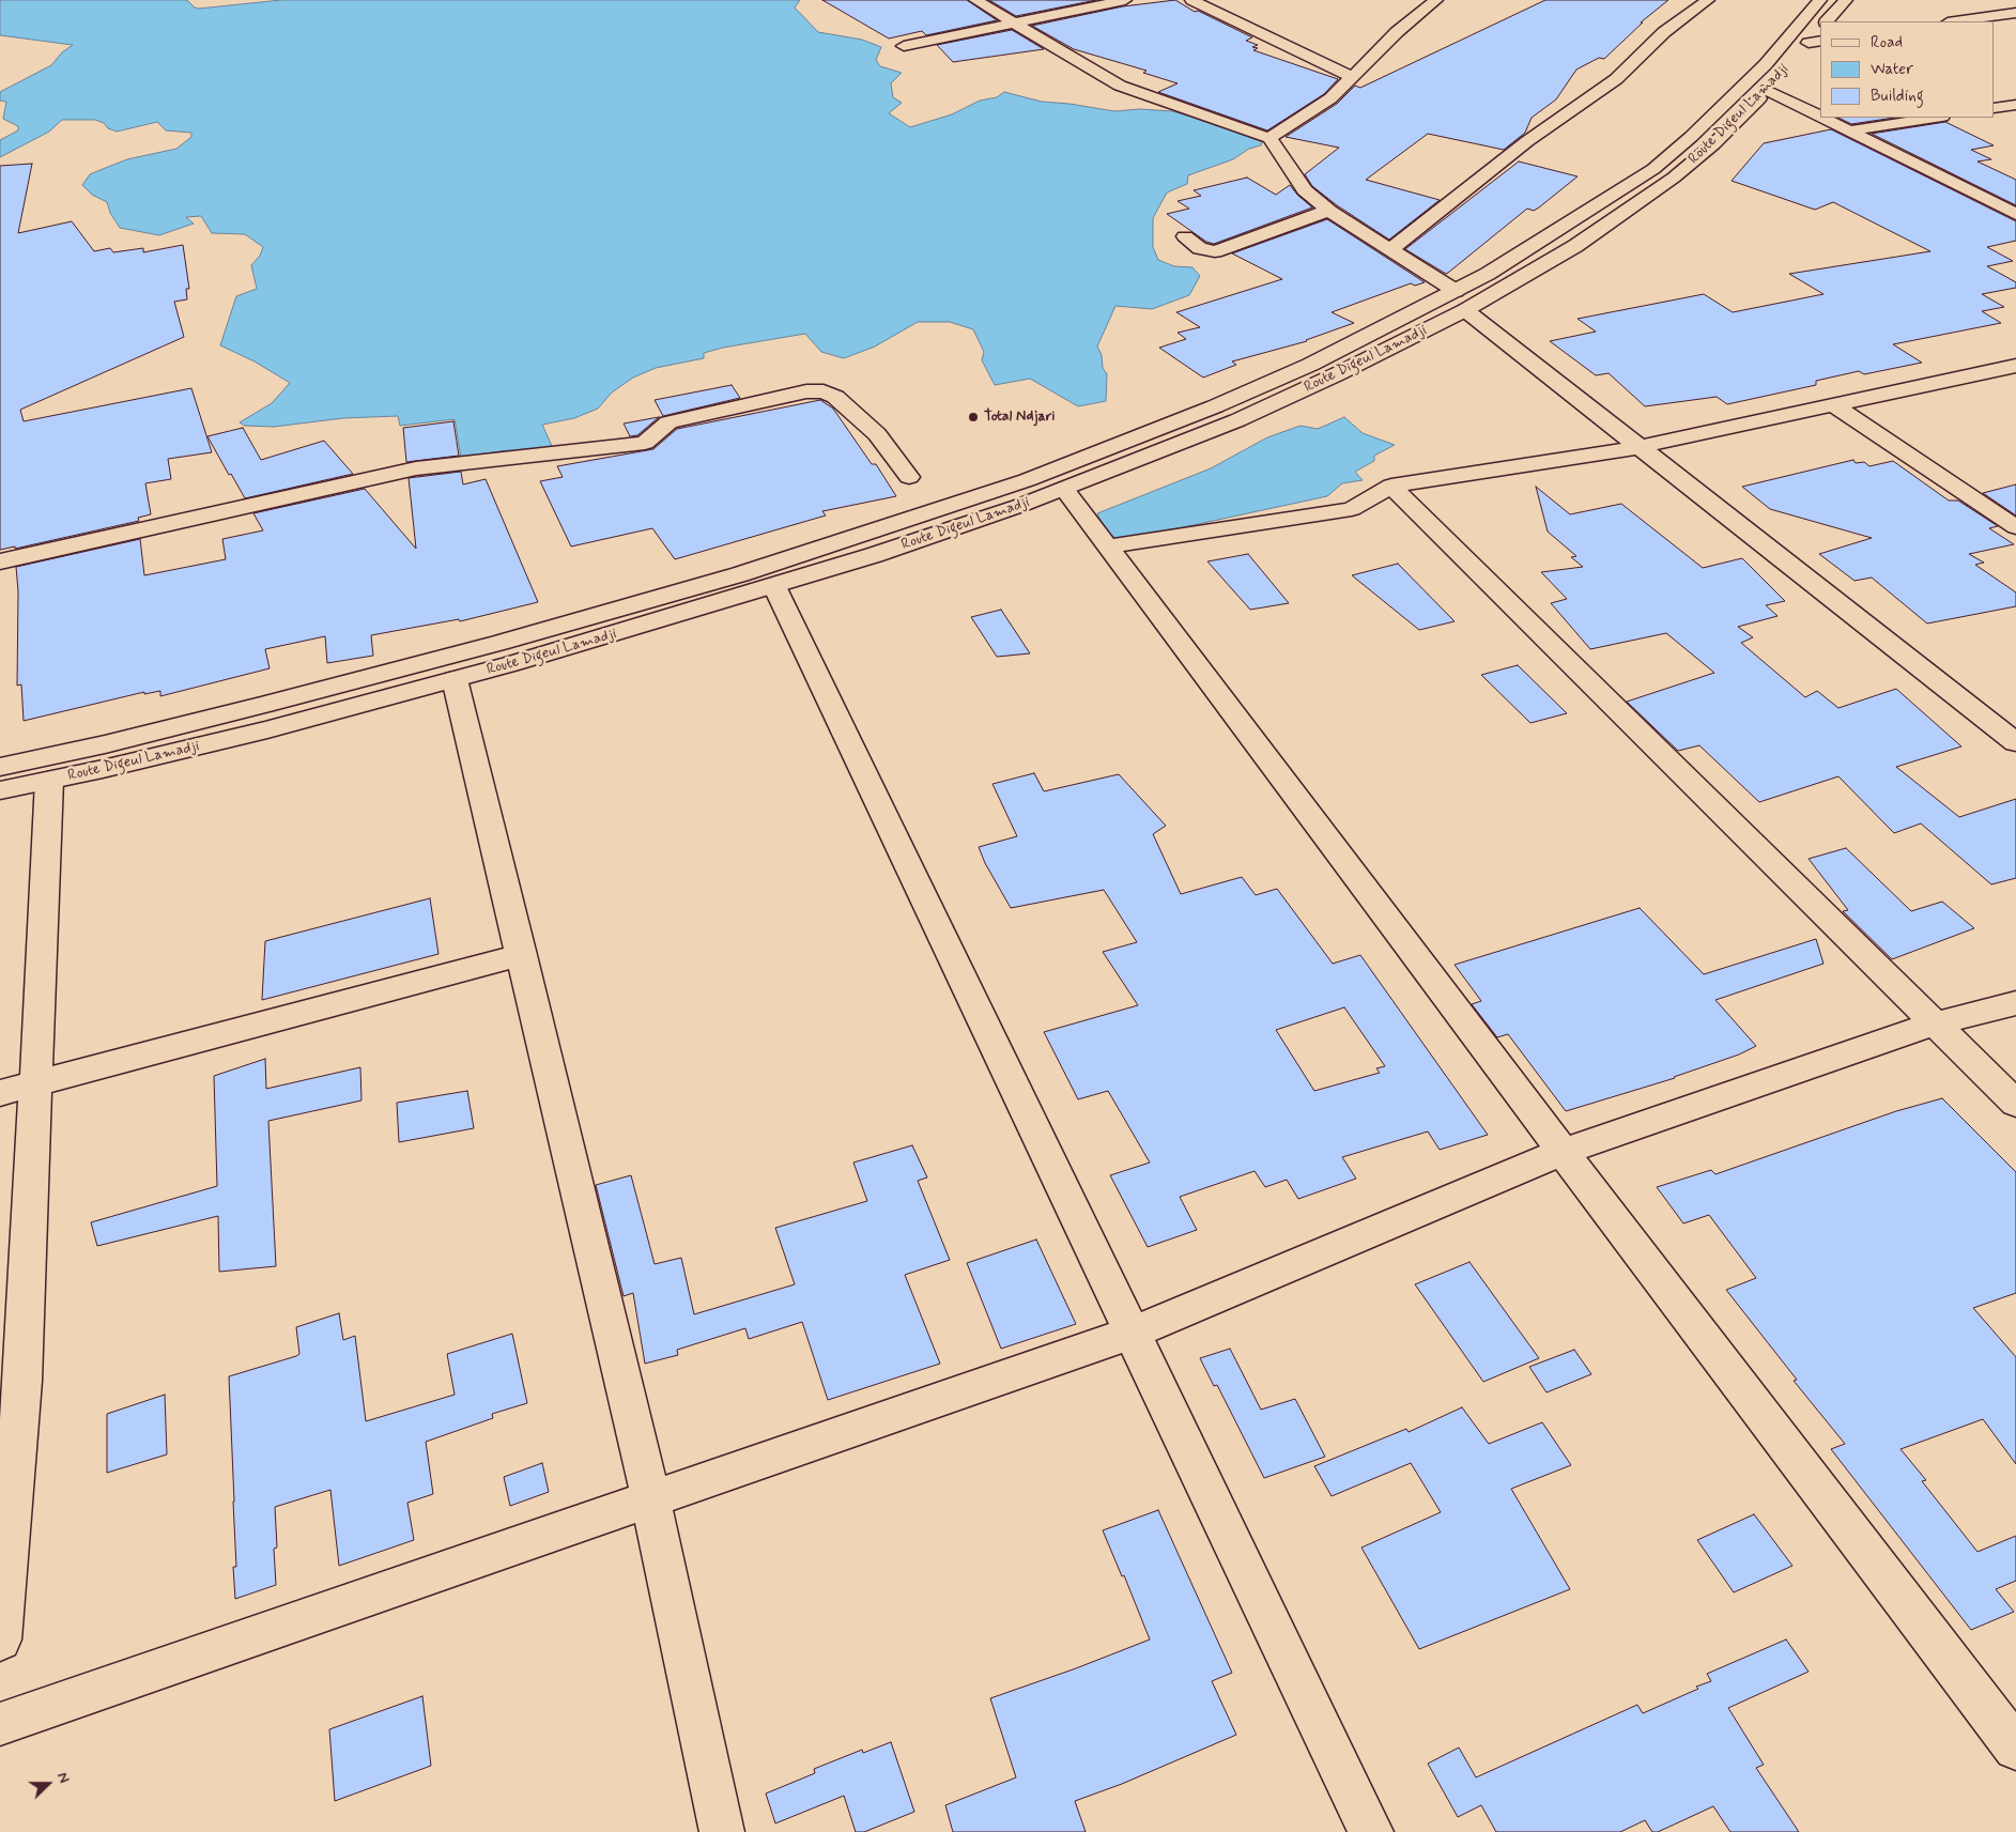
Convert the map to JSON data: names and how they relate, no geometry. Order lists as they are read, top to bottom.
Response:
{
  "streets": {
    "street": ["Route Digeul Lamadji"]
  },
  "places": ["Total Ndjari"],
  "legend": ["Road", "Water", "Building"],
  "north": "right"
}
